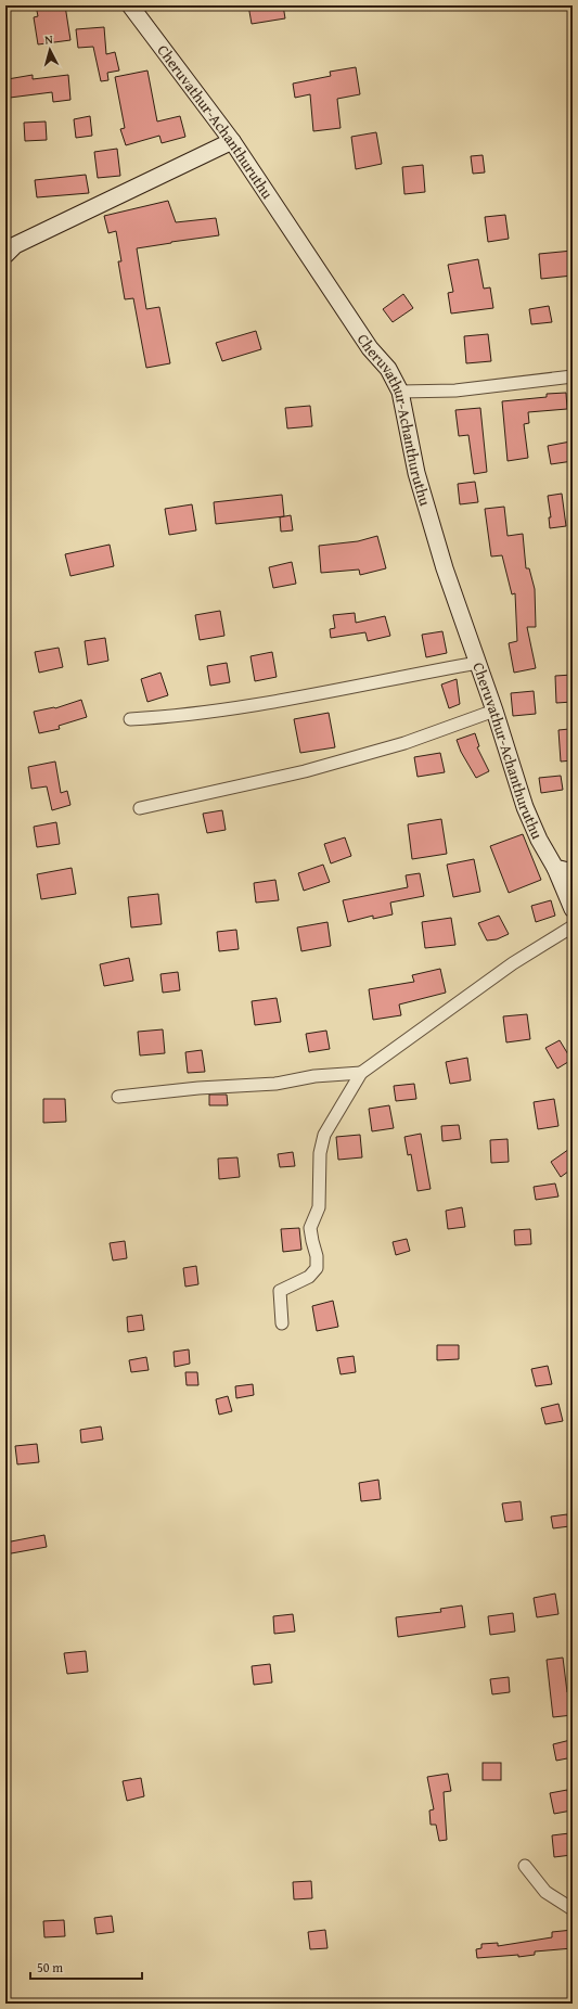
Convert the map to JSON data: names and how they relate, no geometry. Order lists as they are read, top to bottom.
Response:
{
  "streets": {
    "main road": ["Cheruvathur-Achanthuruthu"]
  },
  "scale_bar": "50 m",
  "north": "top"
}
